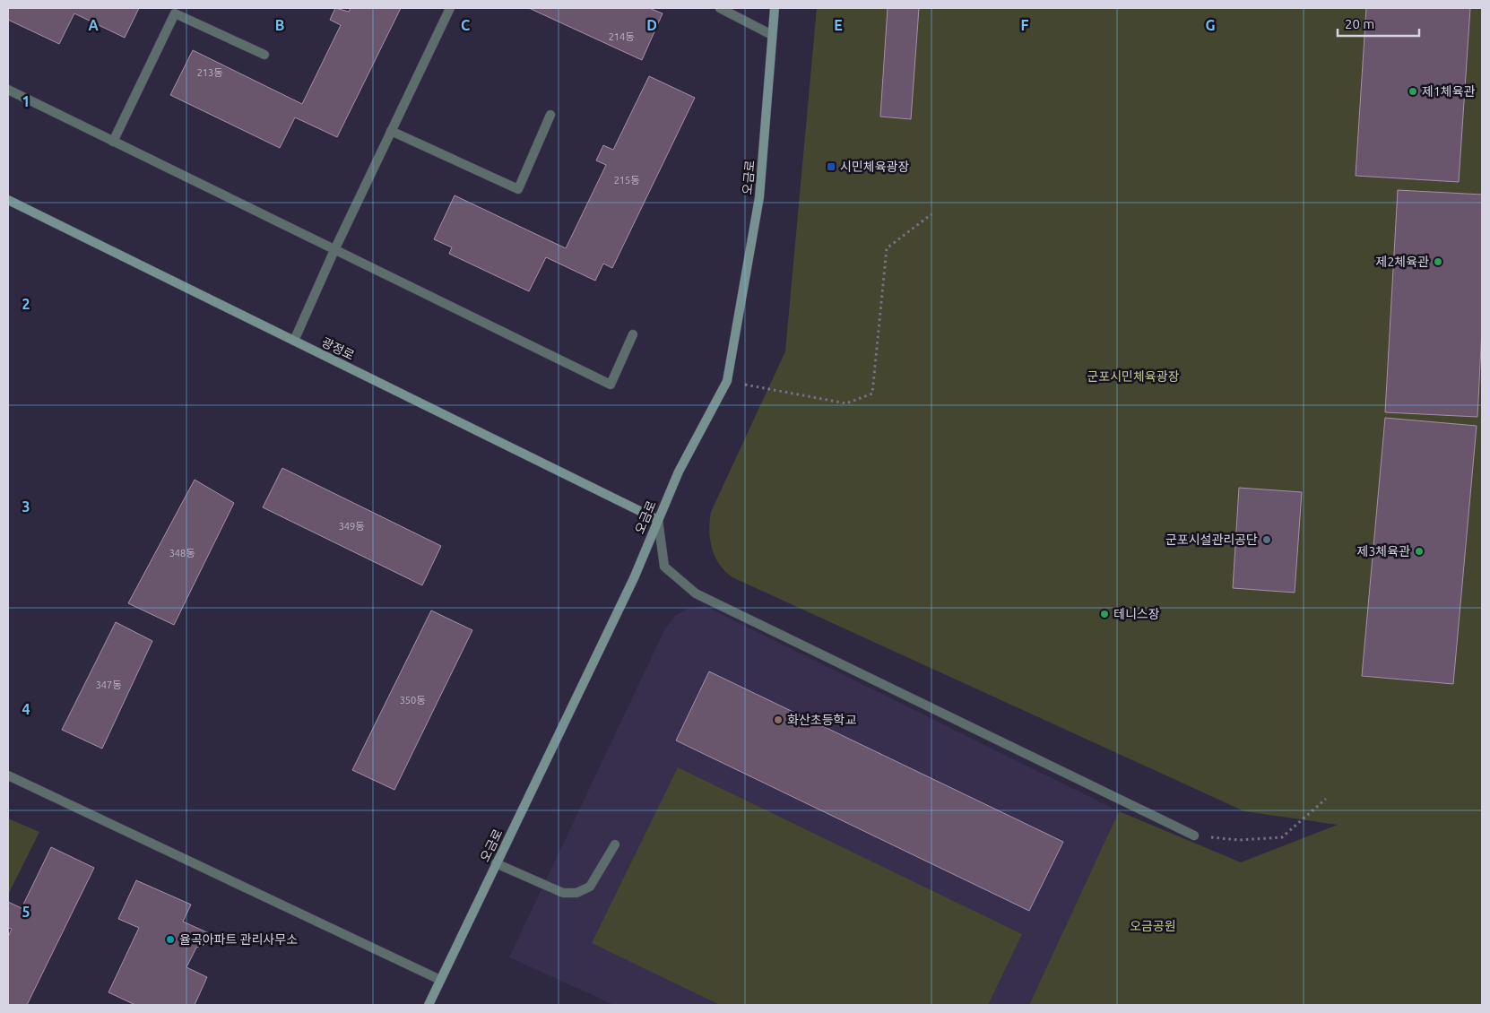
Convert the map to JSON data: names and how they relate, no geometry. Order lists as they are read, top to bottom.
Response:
{
  "streets": {
    "street": ["오금로", "광정로"]
  },
  "crossings": [
    ["오금로", "광정로"]
  ],
  "parks": ["군포시민체육광장", "오금공원"],
  "places": {
    "other": [
      "제1체육관",
      "제2체육관",
      "군포시설관리공단",
      "제3체육관",
      "테니스장",
      "화산초등학교",
      "율곡아파트 관리사무소"
    ],
    "transit": ["시민체육광장"]
  },
  "house_numbers": [
    "214동",
    "213동",
    "215동",
    "349동",
    "348동",
    "347동",
    "350동"
  ],
  "scale_bar": "20 m",
  "grid": {
    "columns": [
      "A",
      "B",
      "C",
      "D",
      "E",
      "F",
      "G"
    ],
    "rows": [
      "1",
      "2",
      "3",
      "4",
      "5"
    ]
  }
}
